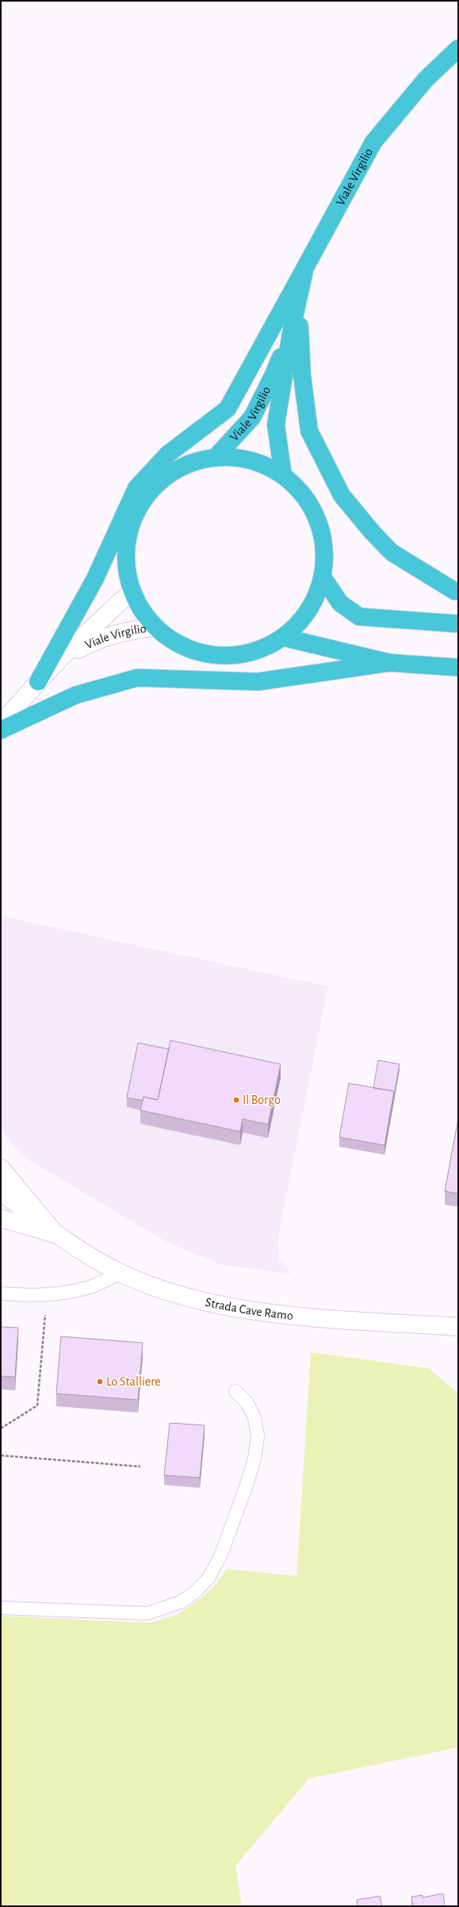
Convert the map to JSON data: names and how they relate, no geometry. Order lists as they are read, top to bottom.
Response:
{
  "streets": {
    "highway": ["Viale Virgilio"],
    "street": ["Strada Cave Ramo"]
  },
  "places": ["Il Borgo", "Lo Stalliere"]
}
